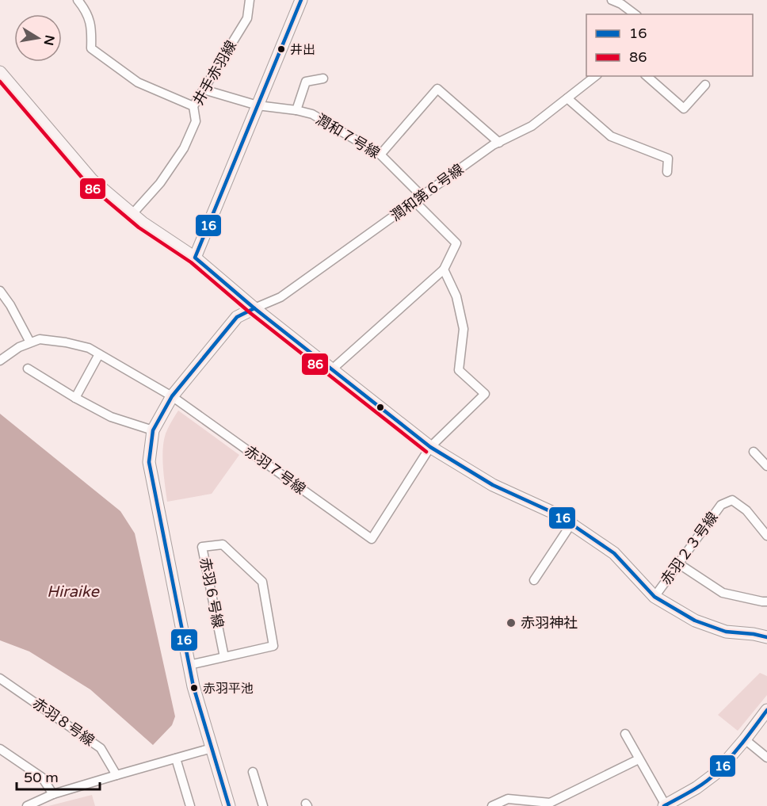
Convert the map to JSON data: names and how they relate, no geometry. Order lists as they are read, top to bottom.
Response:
{
  "streets": {
    "street": [
      "井手赤羽線",
      "潤和７号線",
      "潤和第６号線",
      "赤羽７号線",
      "赤羽２３号線",
      "赤羽６号線",
      "赤羽８号線"
    ]
  },
  "crossings": [
    ["井手赤羽線", "潤和７号線"],
    ["潤和７号線", "潤和第６号線"]
  ],
  "water": ["Hiraike"],
  "places": ["井出", "赤羽神社", "赤羽平池"],
  "lines": ["transit line 16", "transit line 86"],
  "legend": ["16", "86"],
  "scale_bar": "50 m",
  "north": "right"
}
